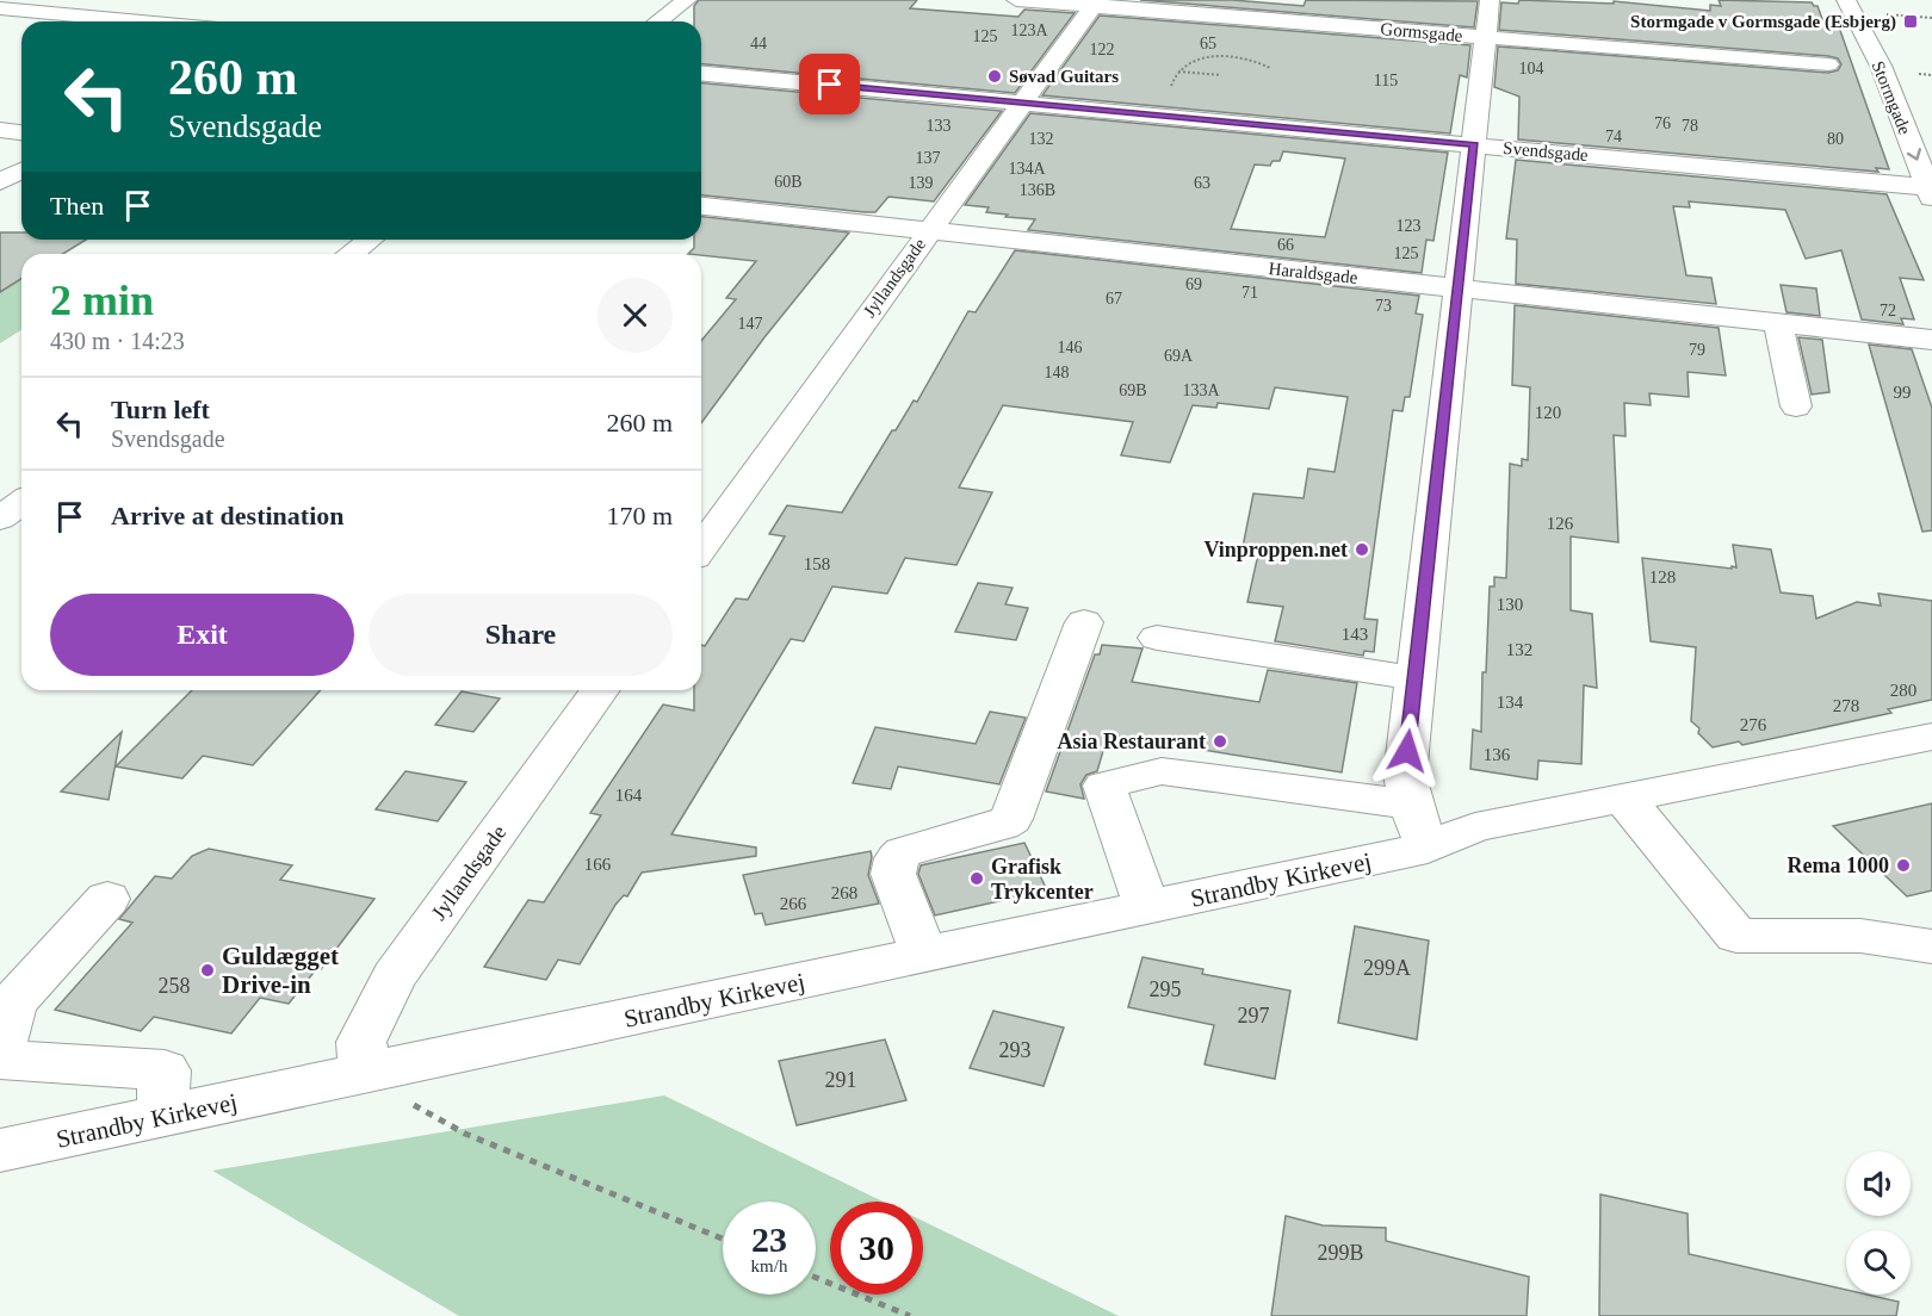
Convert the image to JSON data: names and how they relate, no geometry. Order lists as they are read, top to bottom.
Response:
{
  "streets": {
    "street": [
      "Gormsgade",
      "Stormgade",
      "Svendsgade",
      "Haraldsgade",
      "Jyllandsgade",
      "Strandby Kirkevej"
    ]
  },
  "crossings": [
    ["Gormsgade", "Jyllandsgade"],
    ["Stormgade", "Svendsgade"],
    ["Svendsgade", "Jyllandsgade"],
    ["Haraldsgade", "Jyllandsgade"],
    ["Jyllandsgade", "Strandby Kirkevej"]
  ],
  "one_way": ["Stormgade"],
  "places": {
    "transit": ["Stormgade v Gormsgade (Esbjerg)"],
    "other": [
      "Søvad Guitars",
      "Vinproppen.net",
      "Asia Restaurant",
      "Rema 1000",
      "Grafisk Trykcenter",
      "Guldægget Drive-in"
    ]
  },
  "house_numbers": [
    "123A",
    "125",
    "44",
    "65",
    "122",
    "104",
    "115",
    "76",
    "133",
    "78",
    "74",
    "132",
    "80",
    "137",
    "134A",
    "60B",
    "139",
    "63",
    "136B",
    "123",
    "66",
    "125",
    "69",
    "71",
    "67",
    "73",
    "72",
    "147",
    "146",
    "79",
    "69A",
    "148",
    "69B",
    "133A",
    "99",
    "120",
    "126",
    "158",
    "128",
    "130",
    "143",
    "132",
    "280",
    "134",
    "278",
    "276",
    "136",
    "164",
    "166",
    "268",
    "266",
    "299A",
    "258",
    "295",
    "297",
    "293",
    "291",
    "299B"
  ],
  "page": {
    "turn": ["260 m", "Svendsgade"],
    "then": "Then",
    "heading": ["2 min", "430 m · 14:23"],
    "list": [
      {
        "name": "Turn left",
        "note": "Svendsgade",
        "value": "260 m"
      },
      {
        "name": "Arrive at destination",
        "value": "170 m"
      }
    ],
    "buttons": ["Exit", "Share"],
    "speed": "23 km/h",
    "limit": "30"
  }
}
